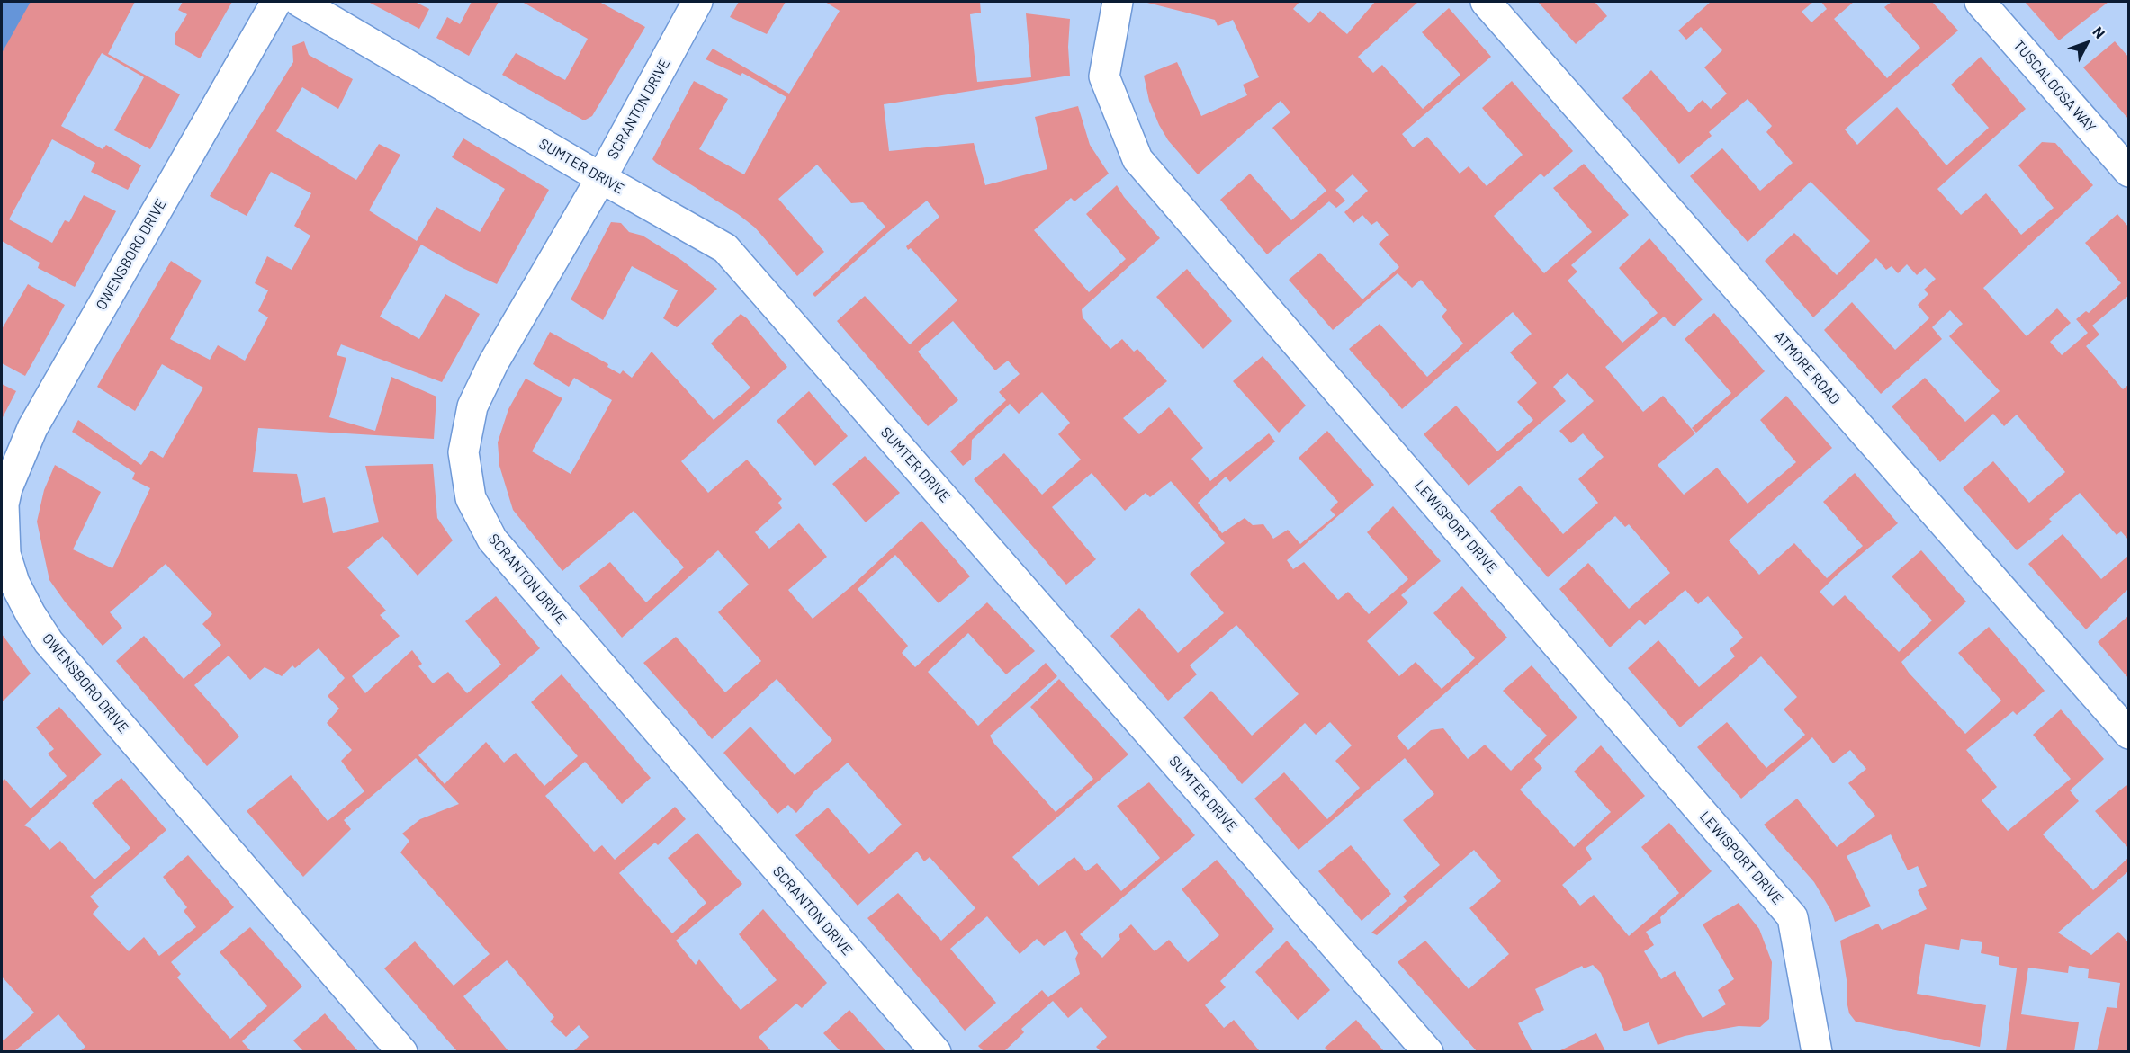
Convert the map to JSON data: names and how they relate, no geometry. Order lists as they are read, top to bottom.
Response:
{
  "streets": {
    "street": [
      "TUSCALOOSA WAY",
      "SCRANTON DRIVE",
      "SUMTER DRIVE",
      "OWENSBORO DRIVE",
      "ATMORE ROAD",
      "LEWISPORT DRIVE"
    ]
  },
  "crossings": [
    ["SCRANTON DRIVE", "SUMTER DRIVE"]
  ],
  "north": "top right"
}
